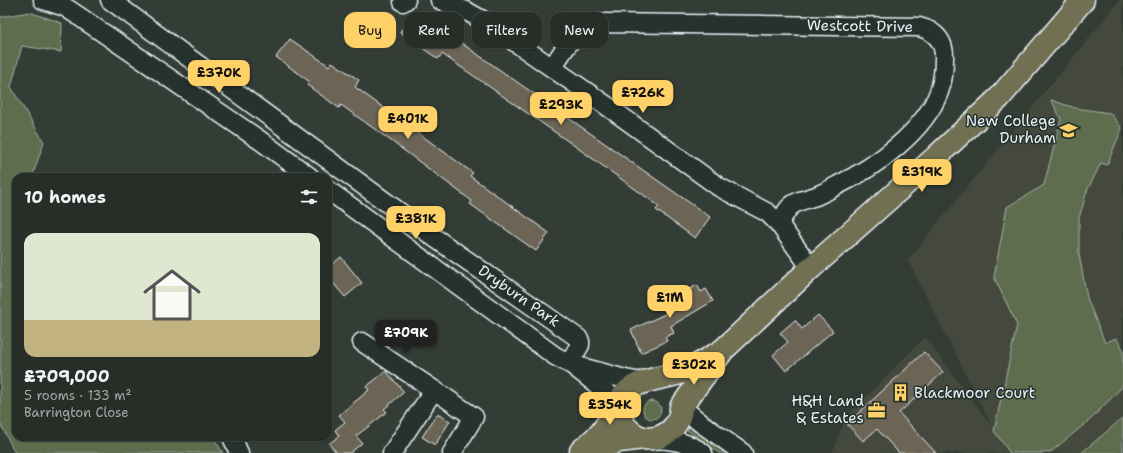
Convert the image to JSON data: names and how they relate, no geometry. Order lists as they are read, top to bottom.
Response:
{
  "streets": {
    "street": ["Westcott Drive", "Dryburn Park"]
  },
  "places": {
    "school or university": ["New College Durham"],
    "building": ["Blackmoor Court"],
    "office": ["H&H Land & Estates"]
  },
  "page": {
    "chip": [
      "Buy",
      "Rent",
      "Filters",
      "New"
    ],
    "price": [
      "£370K",
      "£726K",
      "£293K",
      "£401K",
      "£319K",
      "£381K",
      "£1M",
      "£709K",
      "£302K",
      "£354K"
    ],
    "heading": "10 homes",
    "list": [
      {
        "name": "£709,000",
        "note": "5 rooms · 133 m² · Barrington Close"
      }
    ]
  }
}
